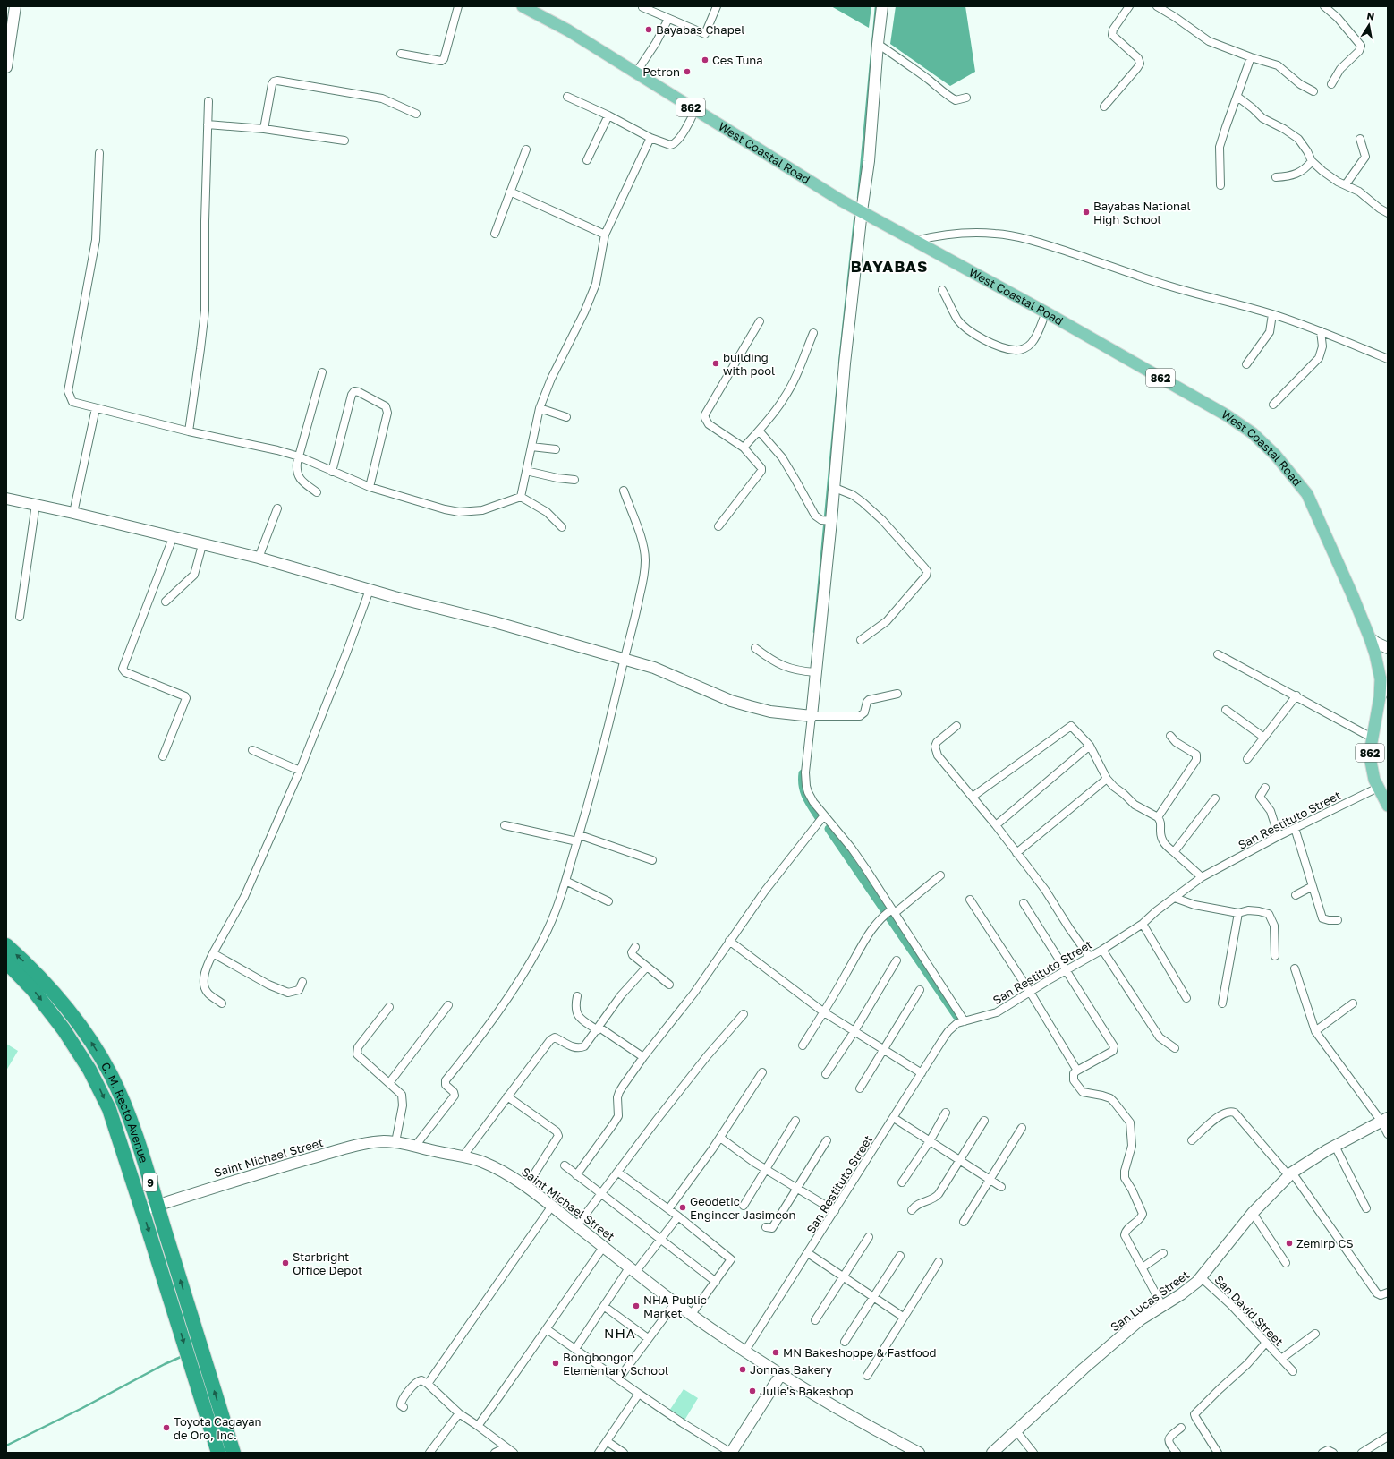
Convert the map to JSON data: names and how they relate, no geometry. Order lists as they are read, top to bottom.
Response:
{
  "streets": {
    "highway": ["C. M. Recto Avenue", "9"],
    "main road": ["862", "West Coastal Road"],
    "street": [
      "San Restituto Street",
      "Saint Michael Street",
      "San Lucas Street",
      "San David Street"
    ]
  },
  "crossings": [
    ["862", "West Coastal Road"],
    ["862", "San Restituto Street"],
    ["San Restituto Street", "Saint Michael Street"],
    ["C. M. Recto Avenue", "Saint Michael Street"],
    ["San Lucas Street", "San David Street"]
  ],
  "districts": ["BAYABAS", "NHA"],
  "places": [
    "Bayabas Chapel",
    "Ces Tuna",
    "Petron",
    "Bayabas National High School",
    "building with pool",
    "Geodetic Engineer Jasimeon",
    "Zemirp CS",
    "Starbright Office Depot",
    "NHA Public Market",
    "MN Bakeshoppe & Fastfood",
    "Bongbongon Elementary School",
    "Jonnas Bakery",
    "Julie's Bakeshop",
    "Toyota Cagayan de Oro, Inc."
  ],
  "north": "top"
}
